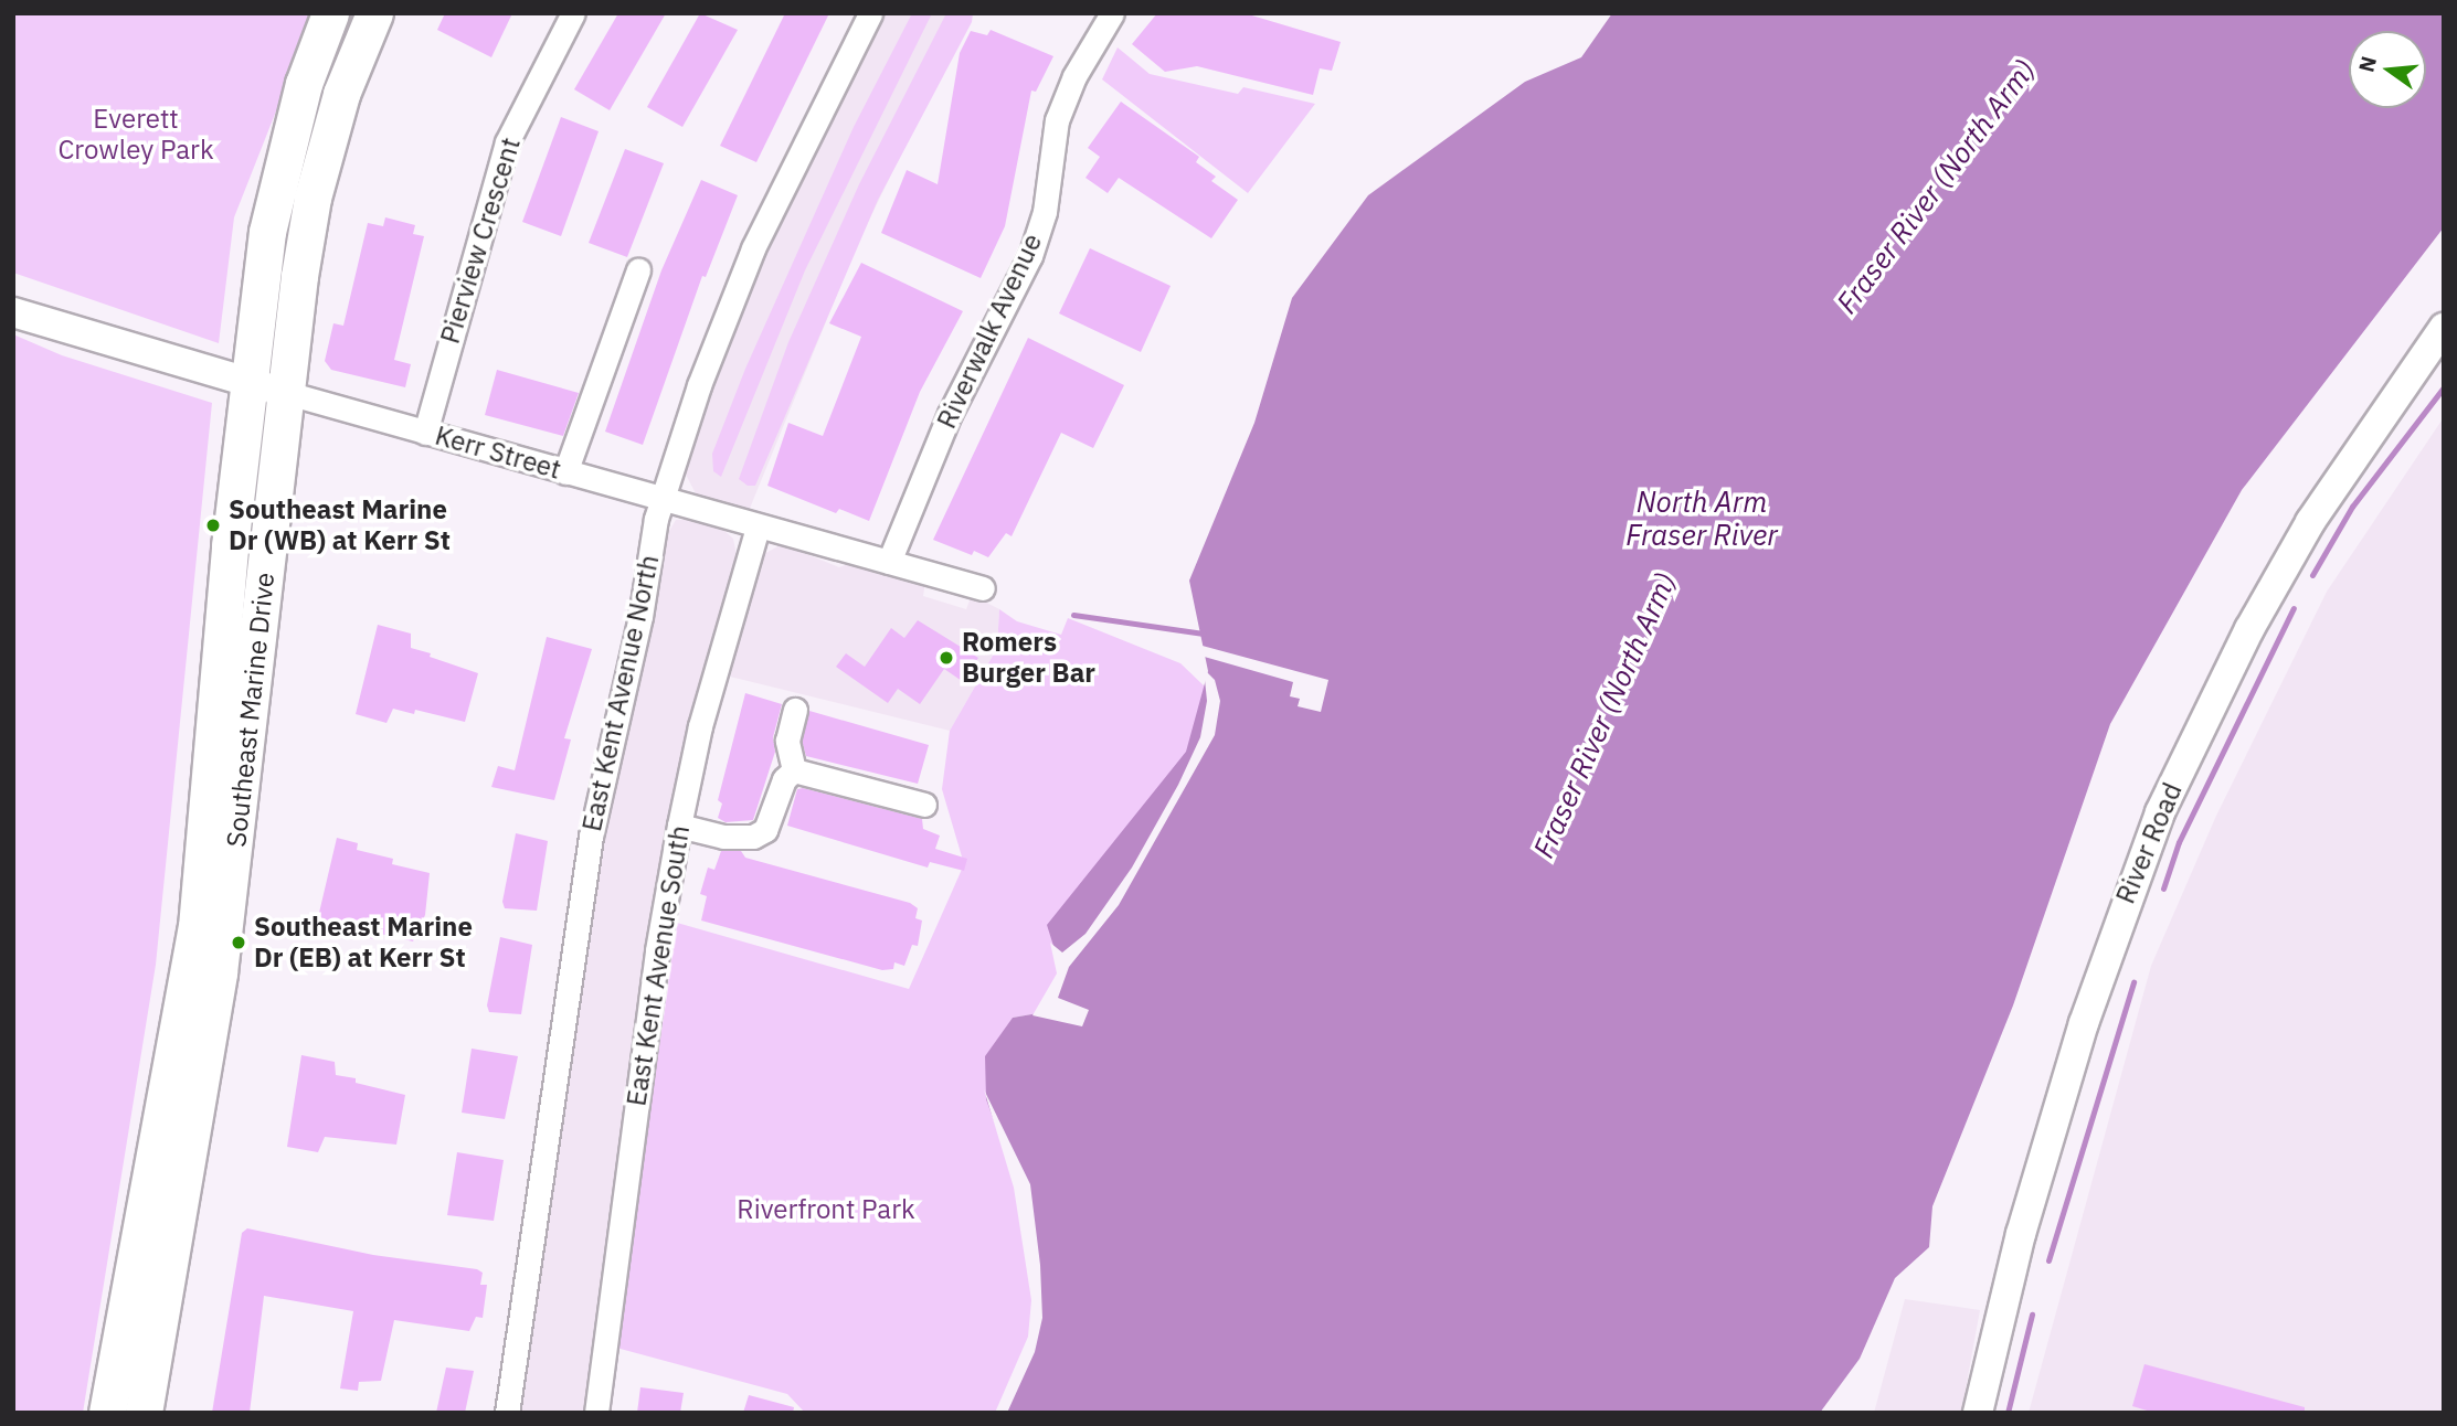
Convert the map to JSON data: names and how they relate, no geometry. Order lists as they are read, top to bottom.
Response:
{
  "streets": {
    "main road": ["Southeast Marine Drive"],
    "street": [
      "Pierview Crescent",
      "Riverwalk Avenue",
      "Kerr Street",
      "East Kent Avenue North",
      "River Road",
      "East Kent Avenue South"
    ]
  },
  "crossings": [
    ["Pierview Crescent", "Kerr Street"],
    ["Riverwalk Avenue", "Kerr Street"],
    ["Kerr Street", "East Kent Avenue North"],
    ["Kerr Street", "Southeast Marine Drive"],
    ["Kerr Street", "East Kent Avenue South"]
  ],
  "water": ["Fraser River (North Arm)", "North Arm Fraser River"],
  "parks": ["Everett Crowley Park", "Riverfront Park"],
  "places": ["Southeast Marine Dr (WB) at Kerr St", "Romers Burger Bar", "Southeast Marine Dr (EB) at Kerr St"],
  "north": "left"
}
